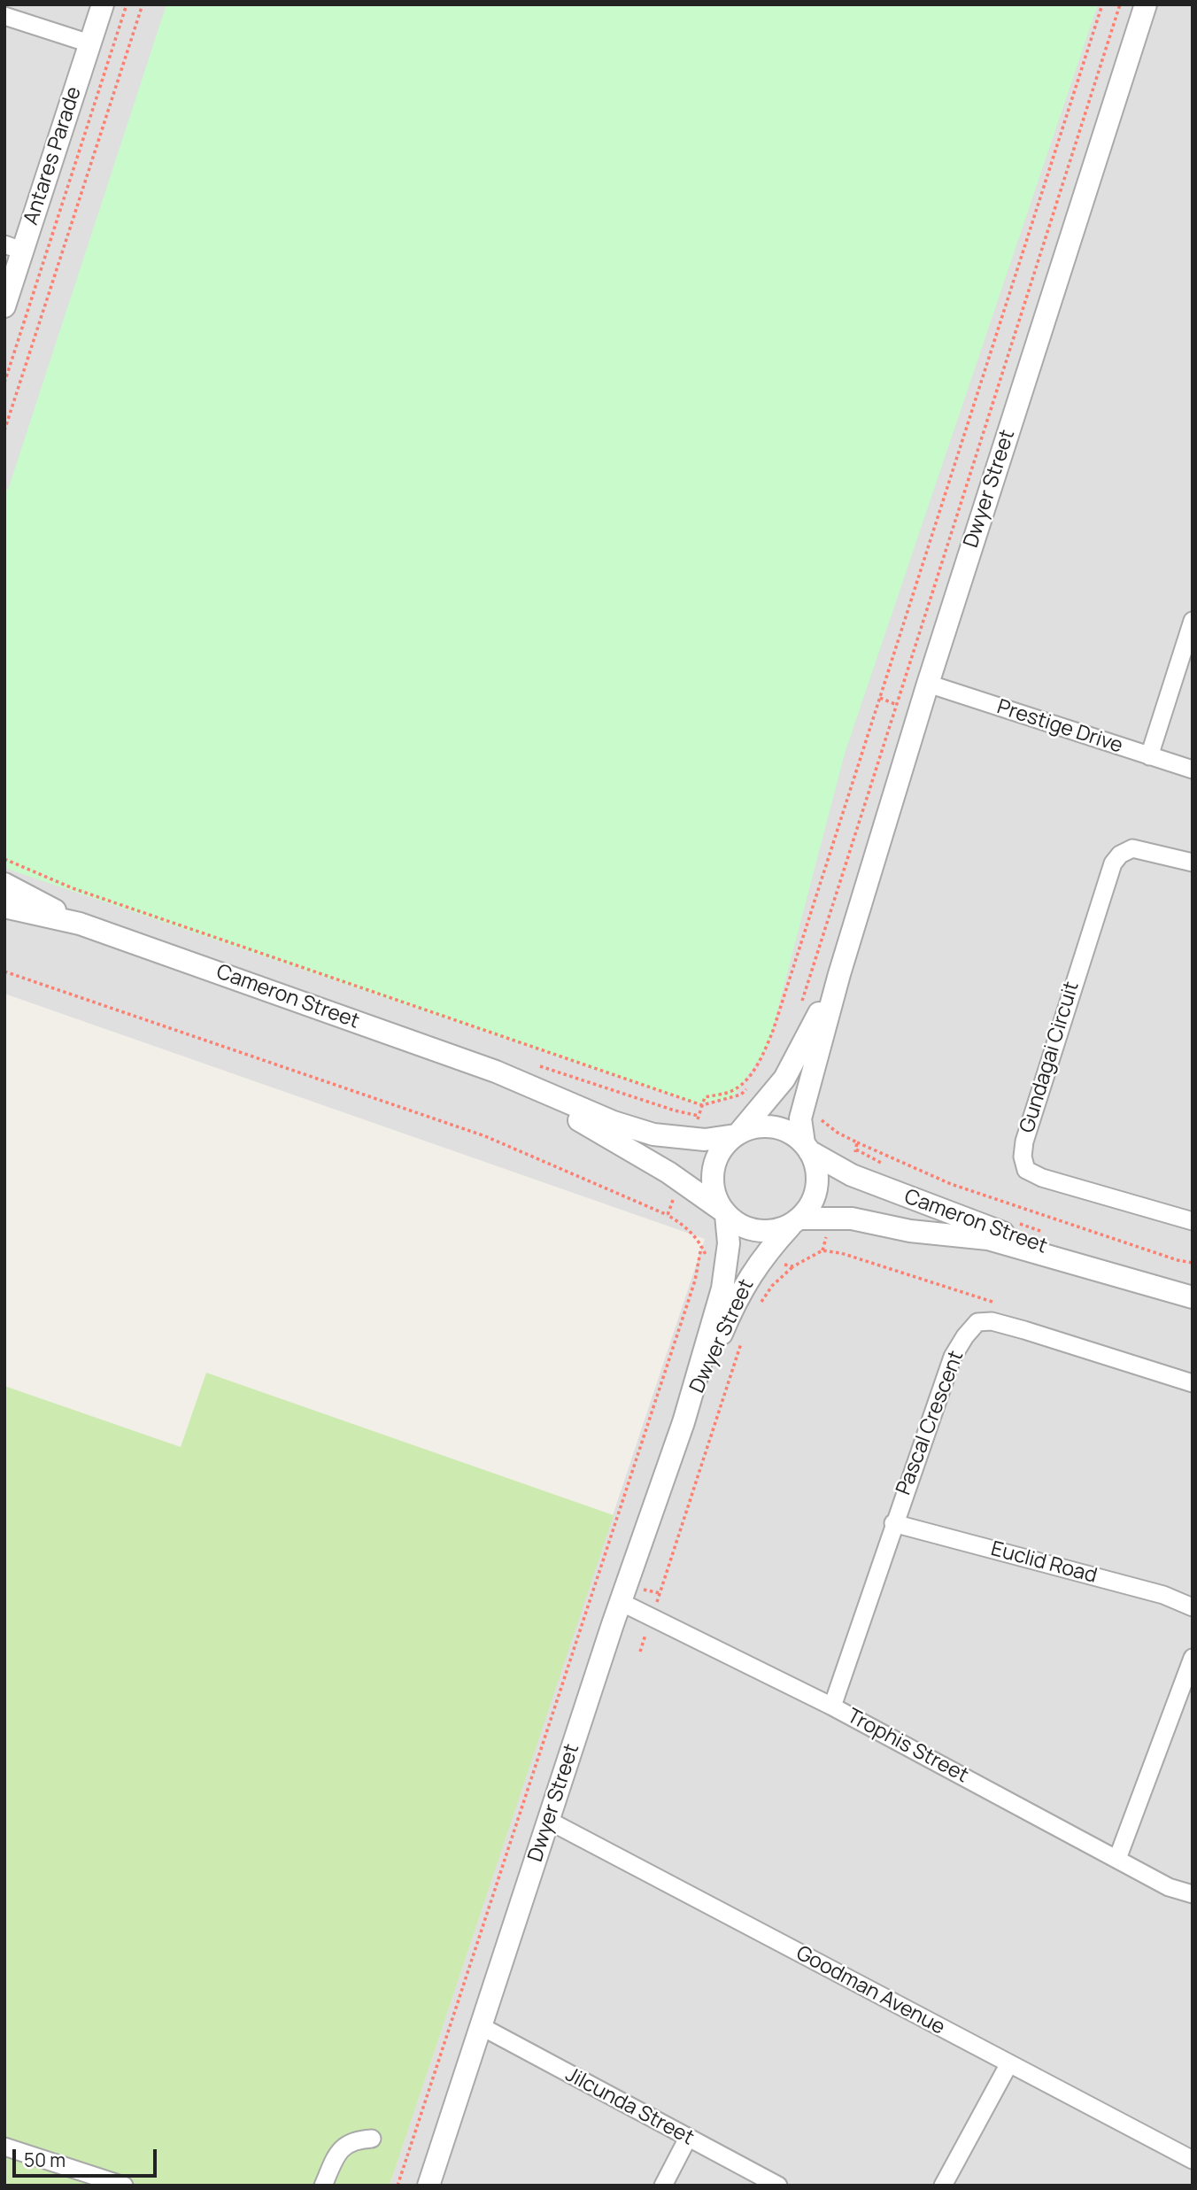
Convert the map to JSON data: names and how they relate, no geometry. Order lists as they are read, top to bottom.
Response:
{
  "streets": {
    "street": [
      "Antares Parade",
      "Dwyer Street",
      "Prestige Drive",
      "Cameron Street",
      "Gundagai Circuit",
      "Pascal Crescent",
      "Euclid Road",
      "Trophis Street",
      "Goodman Avenue",
      "Jilcunda Street"
    ]
  },
  "crossings": [
    ["Dwyer Street", "Prestige Drive"],
    ["Dwyer Street", "Cameron Street"],
    ["Dwyer Street", "Trophis Street"],
    ["Dwyer Street", "Goodman Avenue"],
    ["Dwyer Street", "Jilcunda Street"],
    ["Pascal Crescent", "Euclid Road"],
    ["Pascal Crescent", "Trophis Street"]
  ],
  "scale_bar": "50 m"
}
